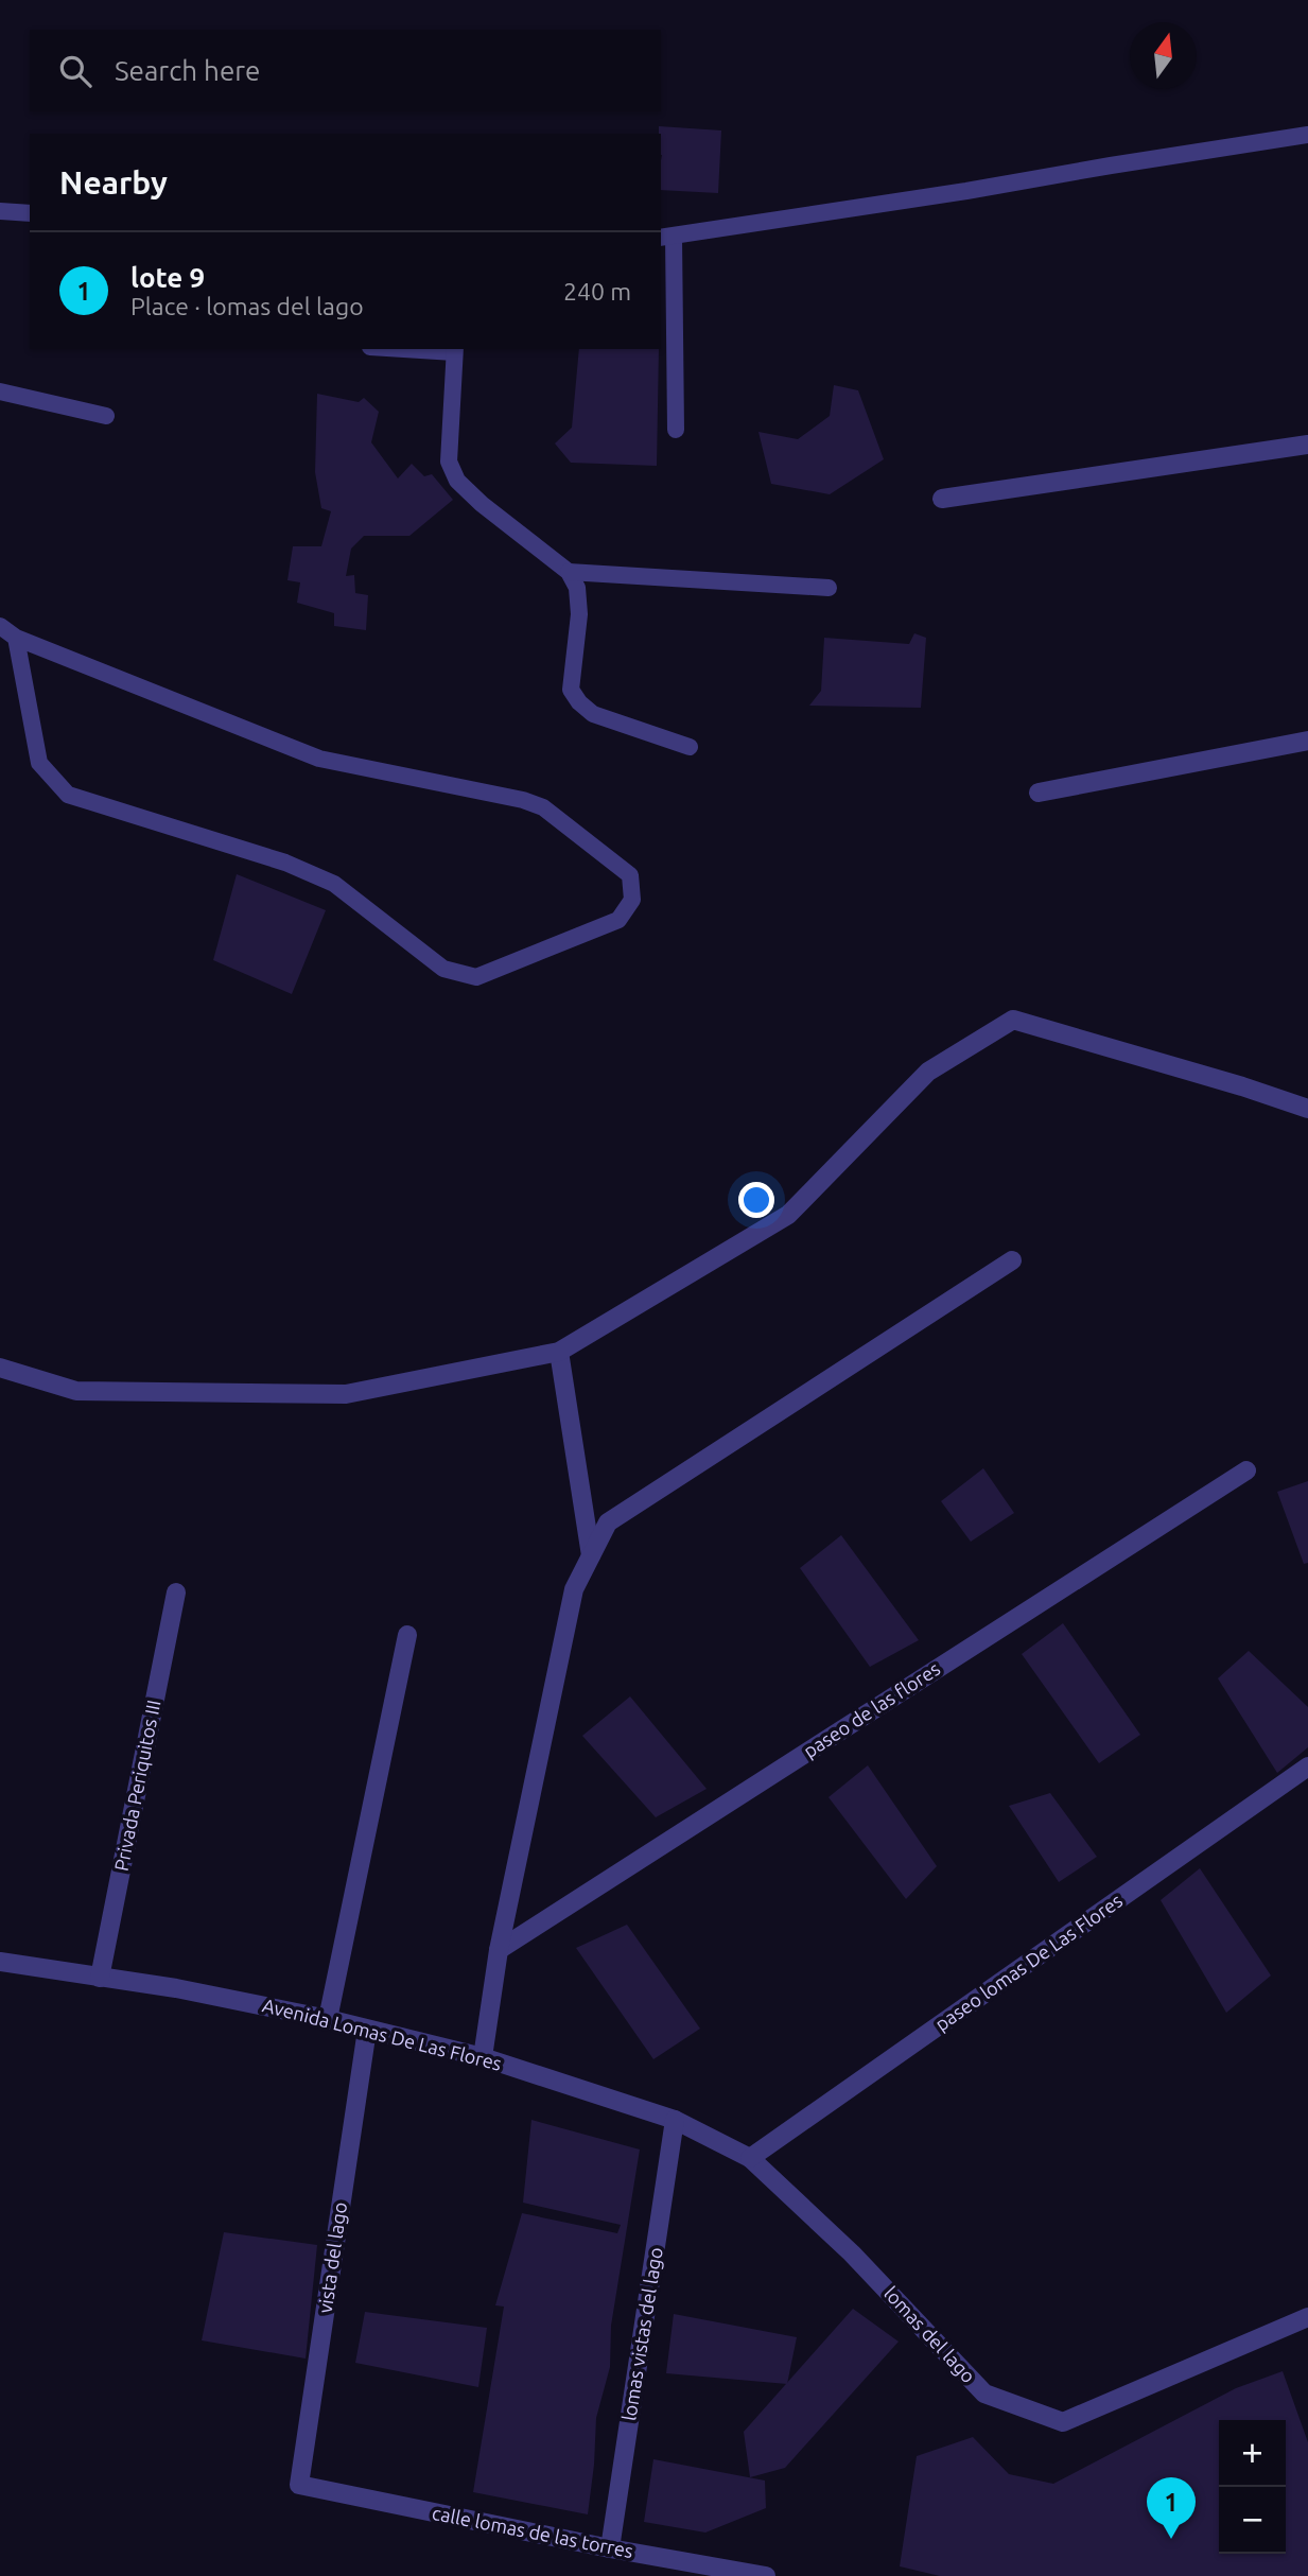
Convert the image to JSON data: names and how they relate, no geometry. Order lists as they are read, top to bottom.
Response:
{
  "streets": {
    "street": [
      "paseo de las flores",
      "Privada Periquitos III",
      "paseo lomas De Las Flores",
      "Avenida Lomas De Las Flores",
      "vista del lago",
      "lomas vistas del lago",
      "lomas del lago",
      "calle lomas de las torres"
    ]
  },
  "crossings": [
    ["Privada Periquitos III", "Avenida Lomas De Las Flores"],
    ["paseo lomas De Las Flores", "Avenida Lomas De Las Flores"],
    ["paseo lomas De Las Flores", "lomas del lago"],
    ["Avenida Lomas De Las Flores", "vista del lago"],
    ["Avenida Lomas De Las Flores", "lomas vistas del lago"],
    ["Avenida Lomas De Las Flores", "lomas del lago"],
    ["vista del lago", "calle lomas de las torres"],
    ["lomas vistas del lago", "calle lomas de las torres"]
  ],
  "north": "top",
  "page": {
    "search": "Search here",
    "heading": "Nearby",
    "list": [
      {
        "mark": "1",
        "name": "lote 9",
        "note": "Place · lomas del lago",
        "value": "240 m"
      }
    ],
    "map_buttons": ["+", "−"],
    "pins": "1"
  }
}
